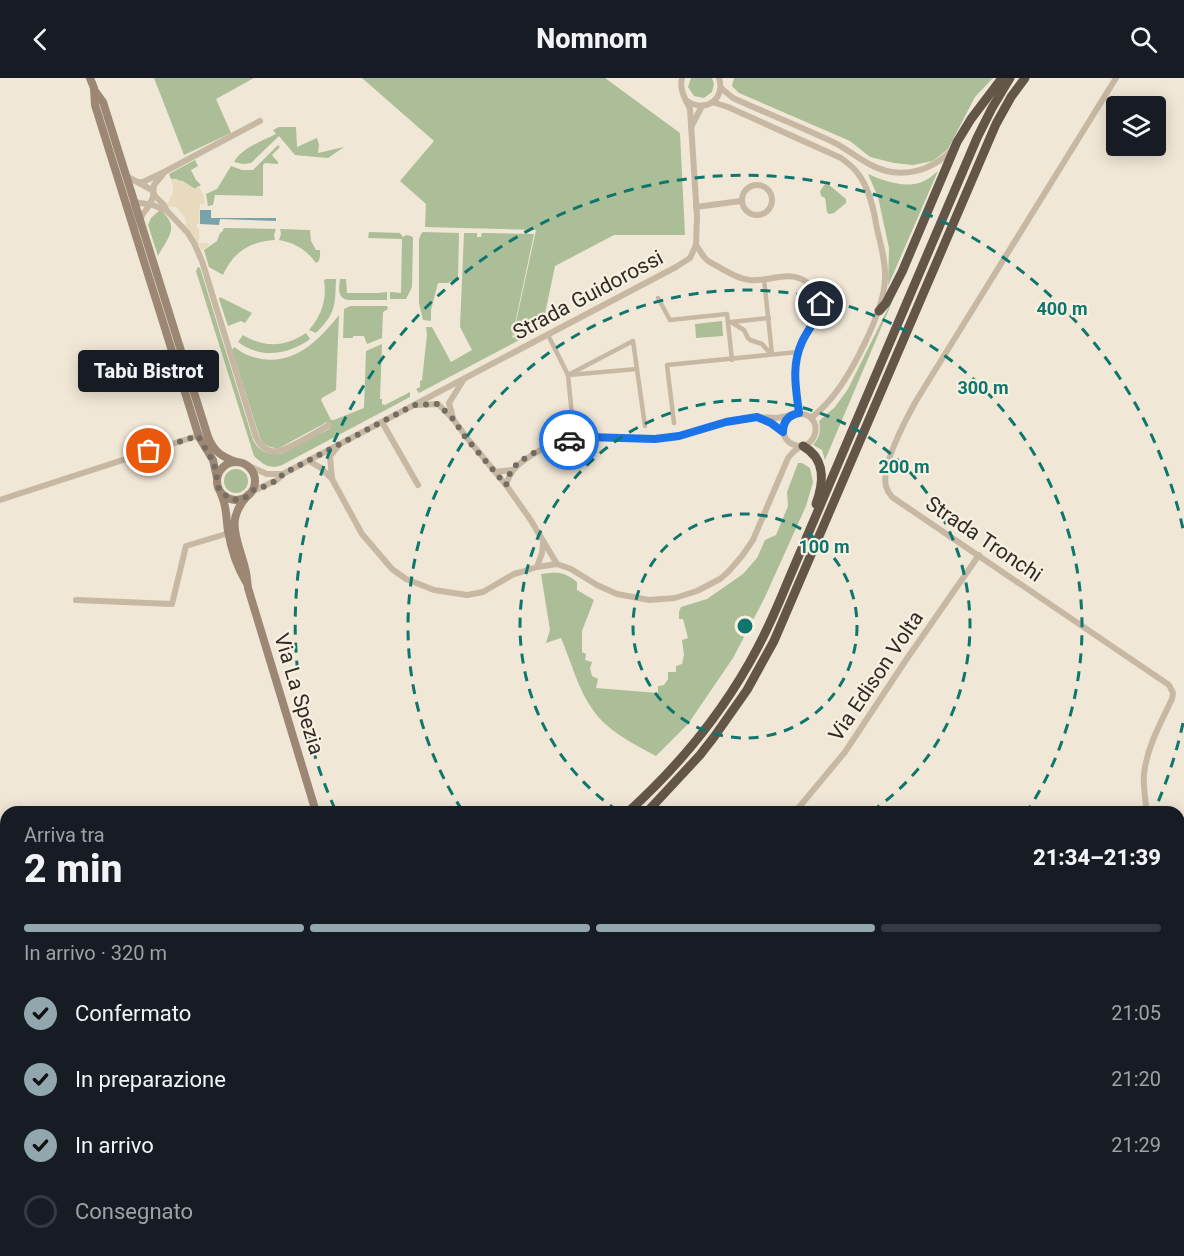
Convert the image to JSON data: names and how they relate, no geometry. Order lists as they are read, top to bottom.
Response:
{
  "streets": {
    "main road": ["Via La Spezia"],
    "street": ["Strada Guidorossi", "Strada Tronchi", "Via Edison Volta"]
  },
  "crossings": [
    ["Strada Guidorossi", "Via La Spezia"],
    ["Strada Tronchi", "Via Edison Volta"]
  ],
  "places": ["Tabù Bistrot"],
  "page": {
    "header": "Nomnom",
    "bubble": "Tabù Bistrot",
    "heading": ["2 min", "Arriva tra", "21:34–21:39"],
    "bar": "In arrivo · 320 m",
    "list": [
      ["Confermato", "21:05"],
      ["In preparazione", "21:20"],
      ["In arrivo", "21:29"],
      "Consegnato"
    ]
  },
  "rings": [
    "400 m",
    "300 m",
    "200 m",
    "100 m"
  ]
}
